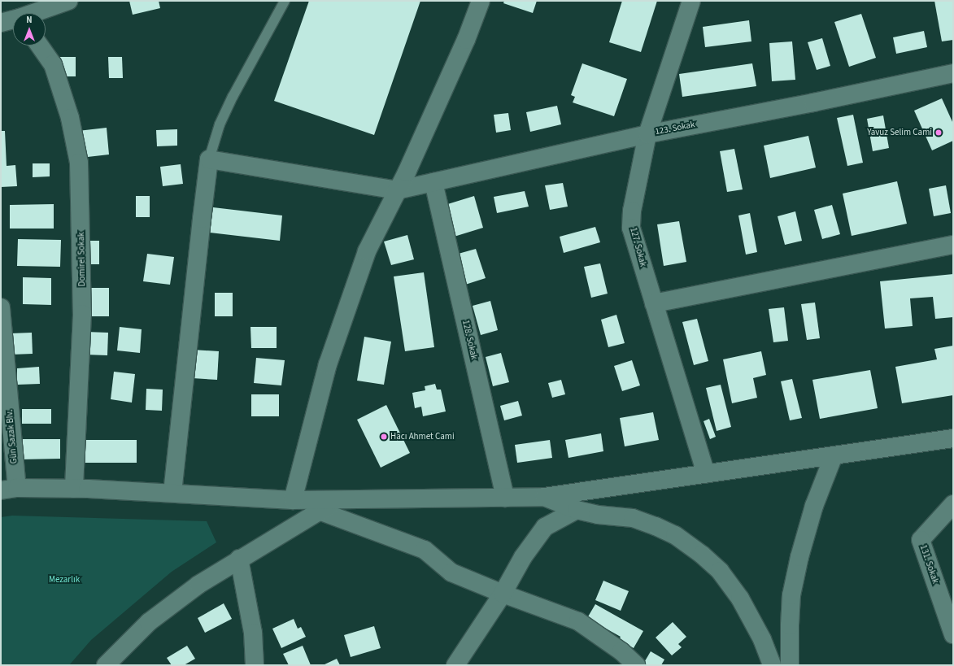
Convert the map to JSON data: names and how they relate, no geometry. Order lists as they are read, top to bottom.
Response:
{
  "streets": {
    "street": [
      "123. Sokak",
      "127. Sokak",
      "Domirel Sokak",
      "128. Sokak",
      "Gün Sazak Blv.",
      "131. Sokak"
    ]
  },
  "crossings": [
    ["123. Sokak", "127. Sokak"],
    ["123. Sokak", "128. Sokak"]
  ],
  "parks": ["Mezarlık"],
  "places": ["Yavuz Selim Cami", "Hacı Ahmet Cami"],
  "north": "top"
}
